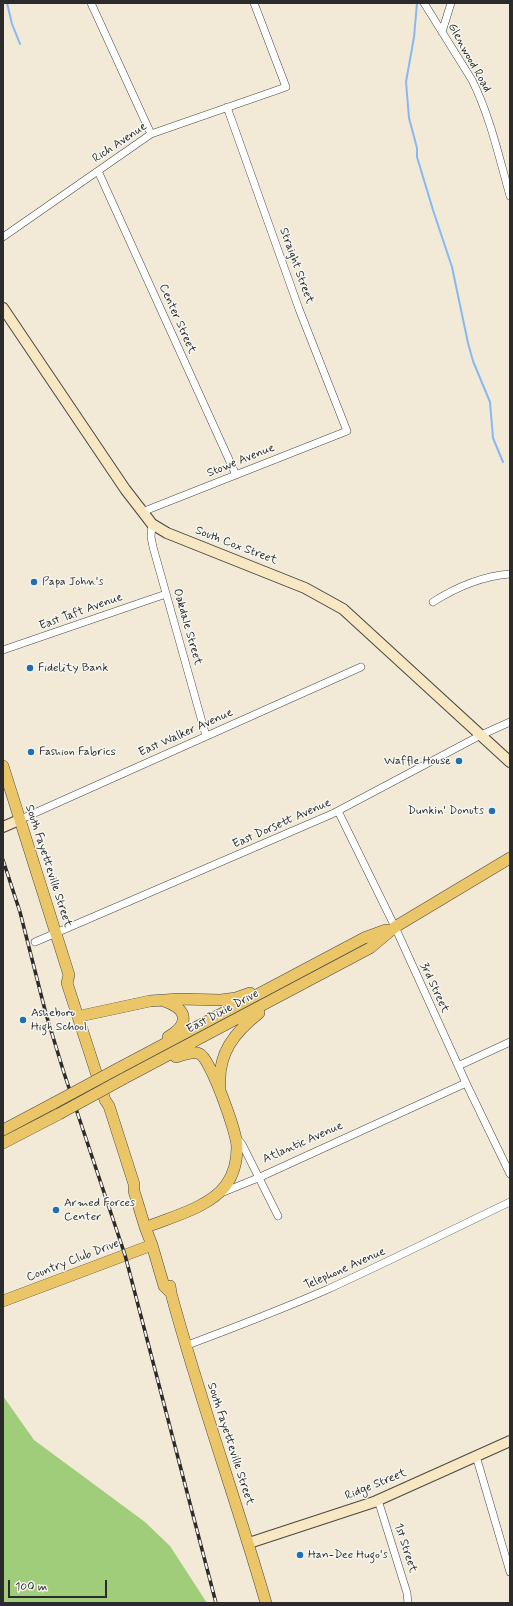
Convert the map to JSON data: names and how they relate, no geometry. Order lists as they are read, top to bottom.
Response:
{
  "streets": {
    "main road": [
      "South Cox Street",
      "South Fayetteville Street",
      "East Dixie Drive",
      "Atlantic Avenue",
      "Country Club Drive",
      "Ridge Street"
    ],
    "street": [
      "Glenwood Road",
      "Rich Avenue",
      "Straight Street",
      "Center Street",
      "Stowe Avenue",
      "East Taft Avenue",
      "Oakdale Street",
      "East Walker Avenue",
      "East Dorsett Avenue",
      "3rd Street",
      "Telephone Avenue",
      "1st Street"
    ]
  },
  "crossings": [
    ["Rich Avenue", "Straight Street"],
    ["Rich Avenue", "Center Street"],
    ["Straight Street", "Stowe Avenue"],
    ["Center Street", "Stowe Avenue"],
    ["Stowe Avenue", "South Cox Street"],
    ["South Cox Street", "Oakdale Street"],
    ["South Cox Street", "East Dorsett Avenue"],
    ["East Taft Avenue", "Oakdale Street"],
    ["Oakdale Street", "East Walker Avenue"],
    ["East Walker Avenue", "South Fayetteville Street"],
    ["East Dorsett Avenue", "South Fayetteville Street"],
    ["East Dorsett Avenue", "3rd Street"],
    ["South Fayetteville Street", "Atlantic Avenue"],
    ["South Fayetteville Street", "Country Club Drive"],
    ["South Fayetteville Street", "Telephone Avenue"],
    ["South Fayetteville Street", "Ridge Street"],
    ["3rd Street", "East Dixie Drive"],
    ["3rd Street", "Atlantic Avenue"],
    ["Ridge Street", "1st Street"]
  ],
  "places": [
    "Papa John's",
    "Fidelity Bank",
    "Fashion Fabrics",
    "Waffle House",
    "Dunkin' Donuts",
    "Asheboro High School",
    "Armed Forces Center",
    "Han-Dee Hugo's"
  ],
  "scale_bar": "100 m"
}
